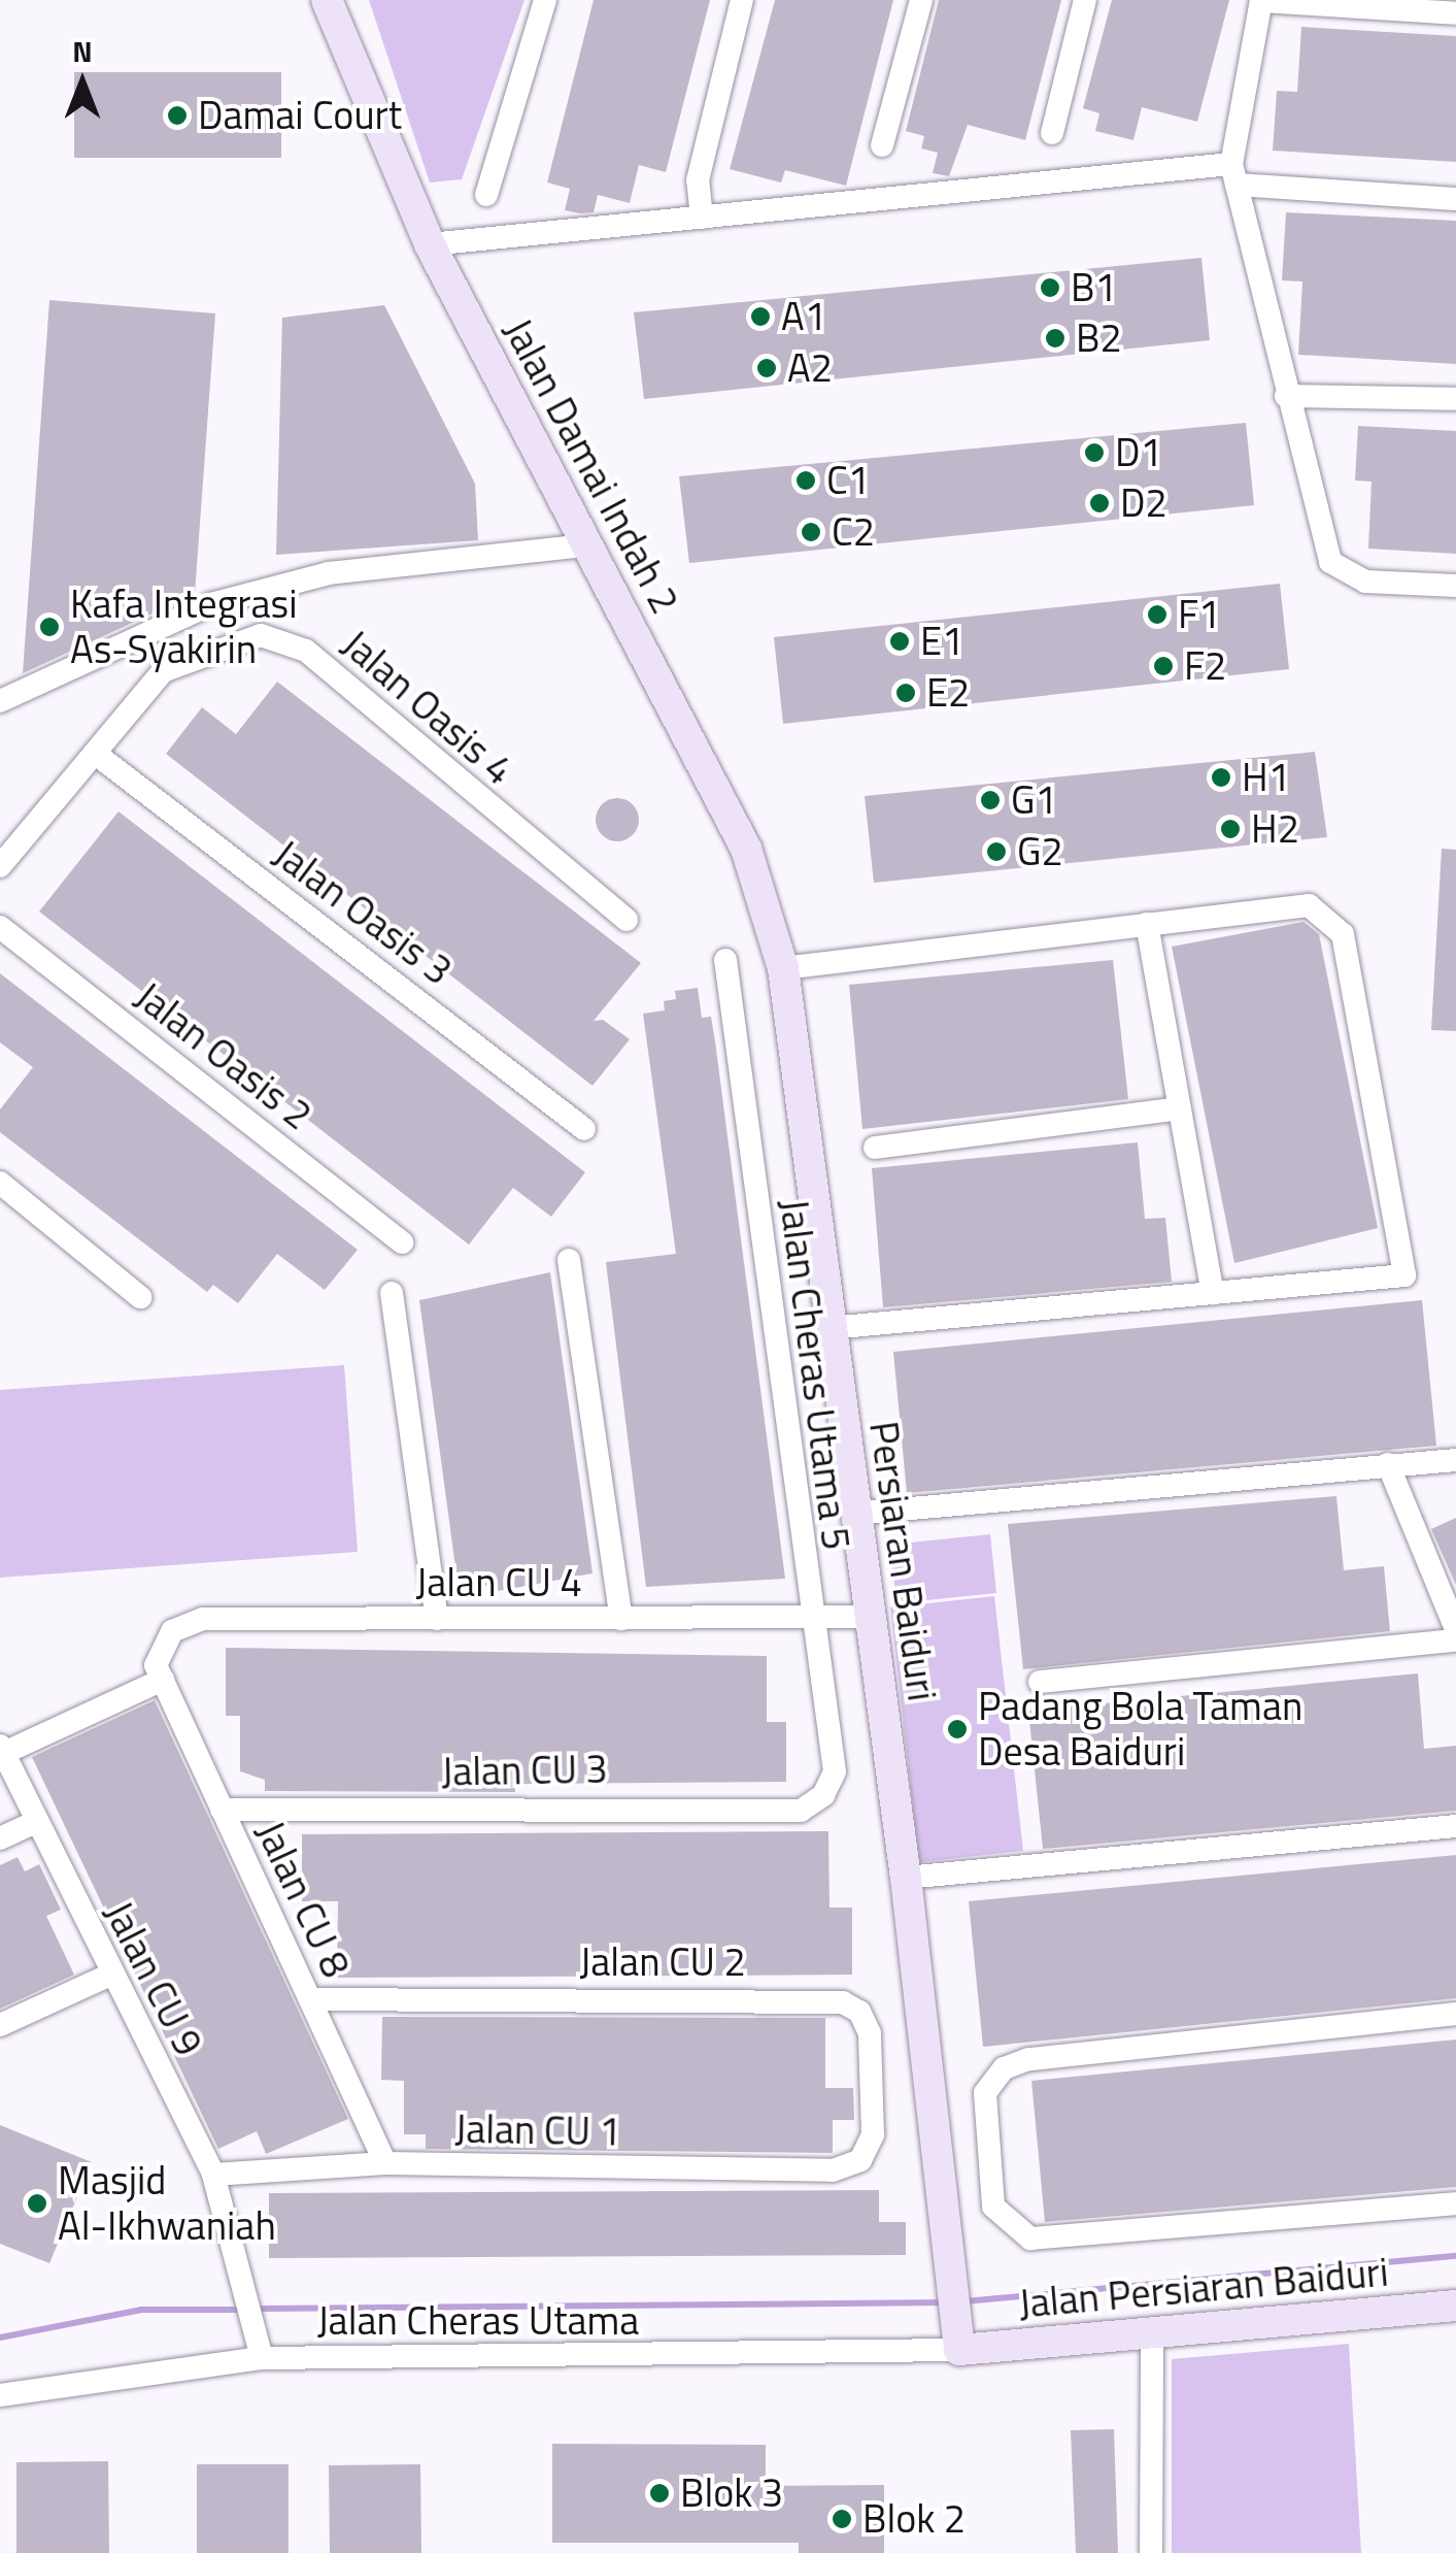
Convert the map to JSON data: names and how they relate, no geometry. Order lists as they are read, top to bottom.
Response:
{
  "streets": {
    "street": [
      "Jalan Damai Indah 2",
      "Jalan Oasis 4",
      "Jalan Oasis 3",
      "Jalan Oasis 2",
      "Jalan Cheras Utama 5",
      "Persiaran Baiduri",
      "Jalan CU 4",
      "Jalan CU 3",
      "Jalan CU 8",
      "Jalan CU 2",
      "Jalan CU 9",
      "Jalan CU 1",
      "Jalan Persiaran Baiduri",
      "Jalan Cheras Utama"
    ]
  },
  "crossings": [
    ["Jalan Damai Indah 2", "Persiaran Baiduri"],
    ["Jalan Oasis 4", "Jalan Oasis 3"],
    ["Jalan Cheras Utama 5", "Jalan CU 4"],
    ["Jalan Cheras Utama 5", "Jalan CU 3"],
    ["Persiaran Baiduri", "Jalan CU 4"],
    ["Persiaran Baiduri", "Jalan Persiaran Baiduri"],
    ["Persiaran Baiduri", "Jalan Cheras Utama"],
    ["Jalan CU 4", "Jalan CU 8"],
    ["Jalan CU 3", "Jalan CU 8"],
    ["Jalan CU 8", "Jalan CU 2"],
    ["Jalan CU 8", "Jalan CU 1"],
    ["Jalan CU 2", "Jalan CU 1"],
    ["Jalan CU 9", "Jalan CU 1"],
    ["Jalan CU 9", "Jalan Cheras Utama"],
    ["Jalan Persiaran Baiduri", "Jalan Cheras Utama"]
  ],
  "places": [
    "Damai Court",
    "B1",
    "A1",
    "B2",
    "A2",
    "D1",
    "C1",
    "D2",
    "C2",
    "F1",
    "Kafa Integrasi As-Syakirin",
    "E1",
    "F2",
    "E2",
    "H1",
    "G1",
    "H2",
    "G2",
    "Padang Bola Taman Desa Baiduri",
    "Masjid Al-Ikhwaniah",
    "Blok 3",
    "Blok 2"
  ],
  "north": "top"
}
